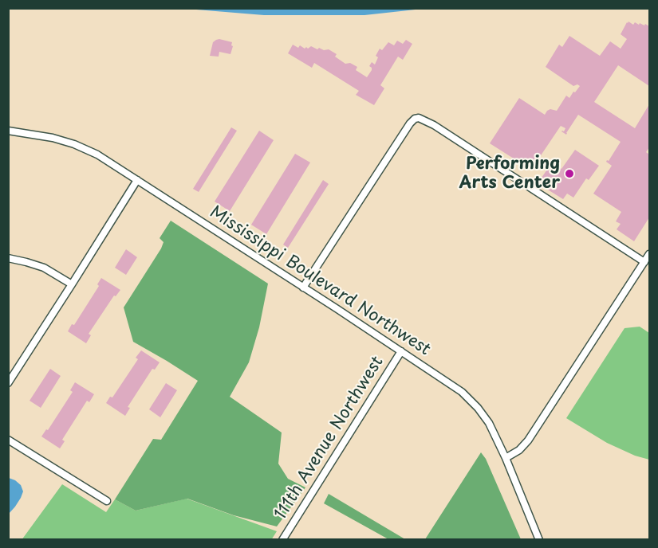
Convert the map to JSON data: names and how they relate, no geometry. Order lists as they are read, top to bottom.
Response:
{
  "streets": {
    "street": ["Mississippi Boulevard Northwest", "111th Avenue Northwest"]
  },
  "crossings": [
    ["Mississippi Boulevard Northwest", "111th Avenue Northwest"]
  ],
  "places": ["Performing Arts Center"]
}
